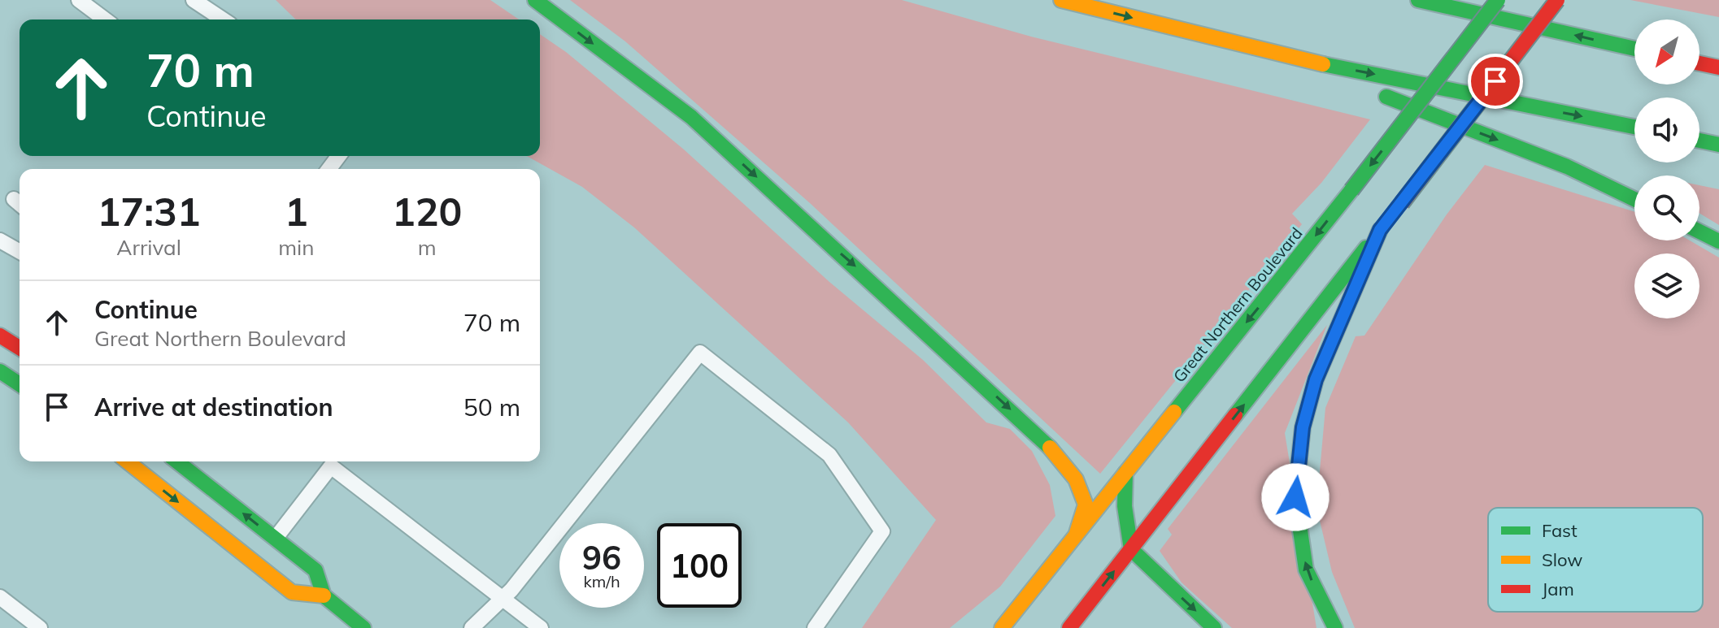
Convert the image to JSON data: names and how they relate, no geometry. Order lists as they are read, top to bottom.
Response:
{
  "streets": {
    "main road": ["Great Northern Boulevard"]
  },
  "legend": ["Fast", "Slow", "Jam"],
  "north": "bottom left",
  "page": {
    "turn": ["70 m", "Continue"],
    "eta": [
      "17:31",
      "Arrival",
      "1",
      "min",
      "120",
      "m"
    ],
    "list": [
      {
        "name": "Continue",
        "note": "Great Northern Boulevard",
        "value": "70 m"
      },
      {
        "name": "Arrive at destination",
        "value": "50 m"
      }
    ],
    "speed": "96 km/h",
    "limit": "100"
  }
}
